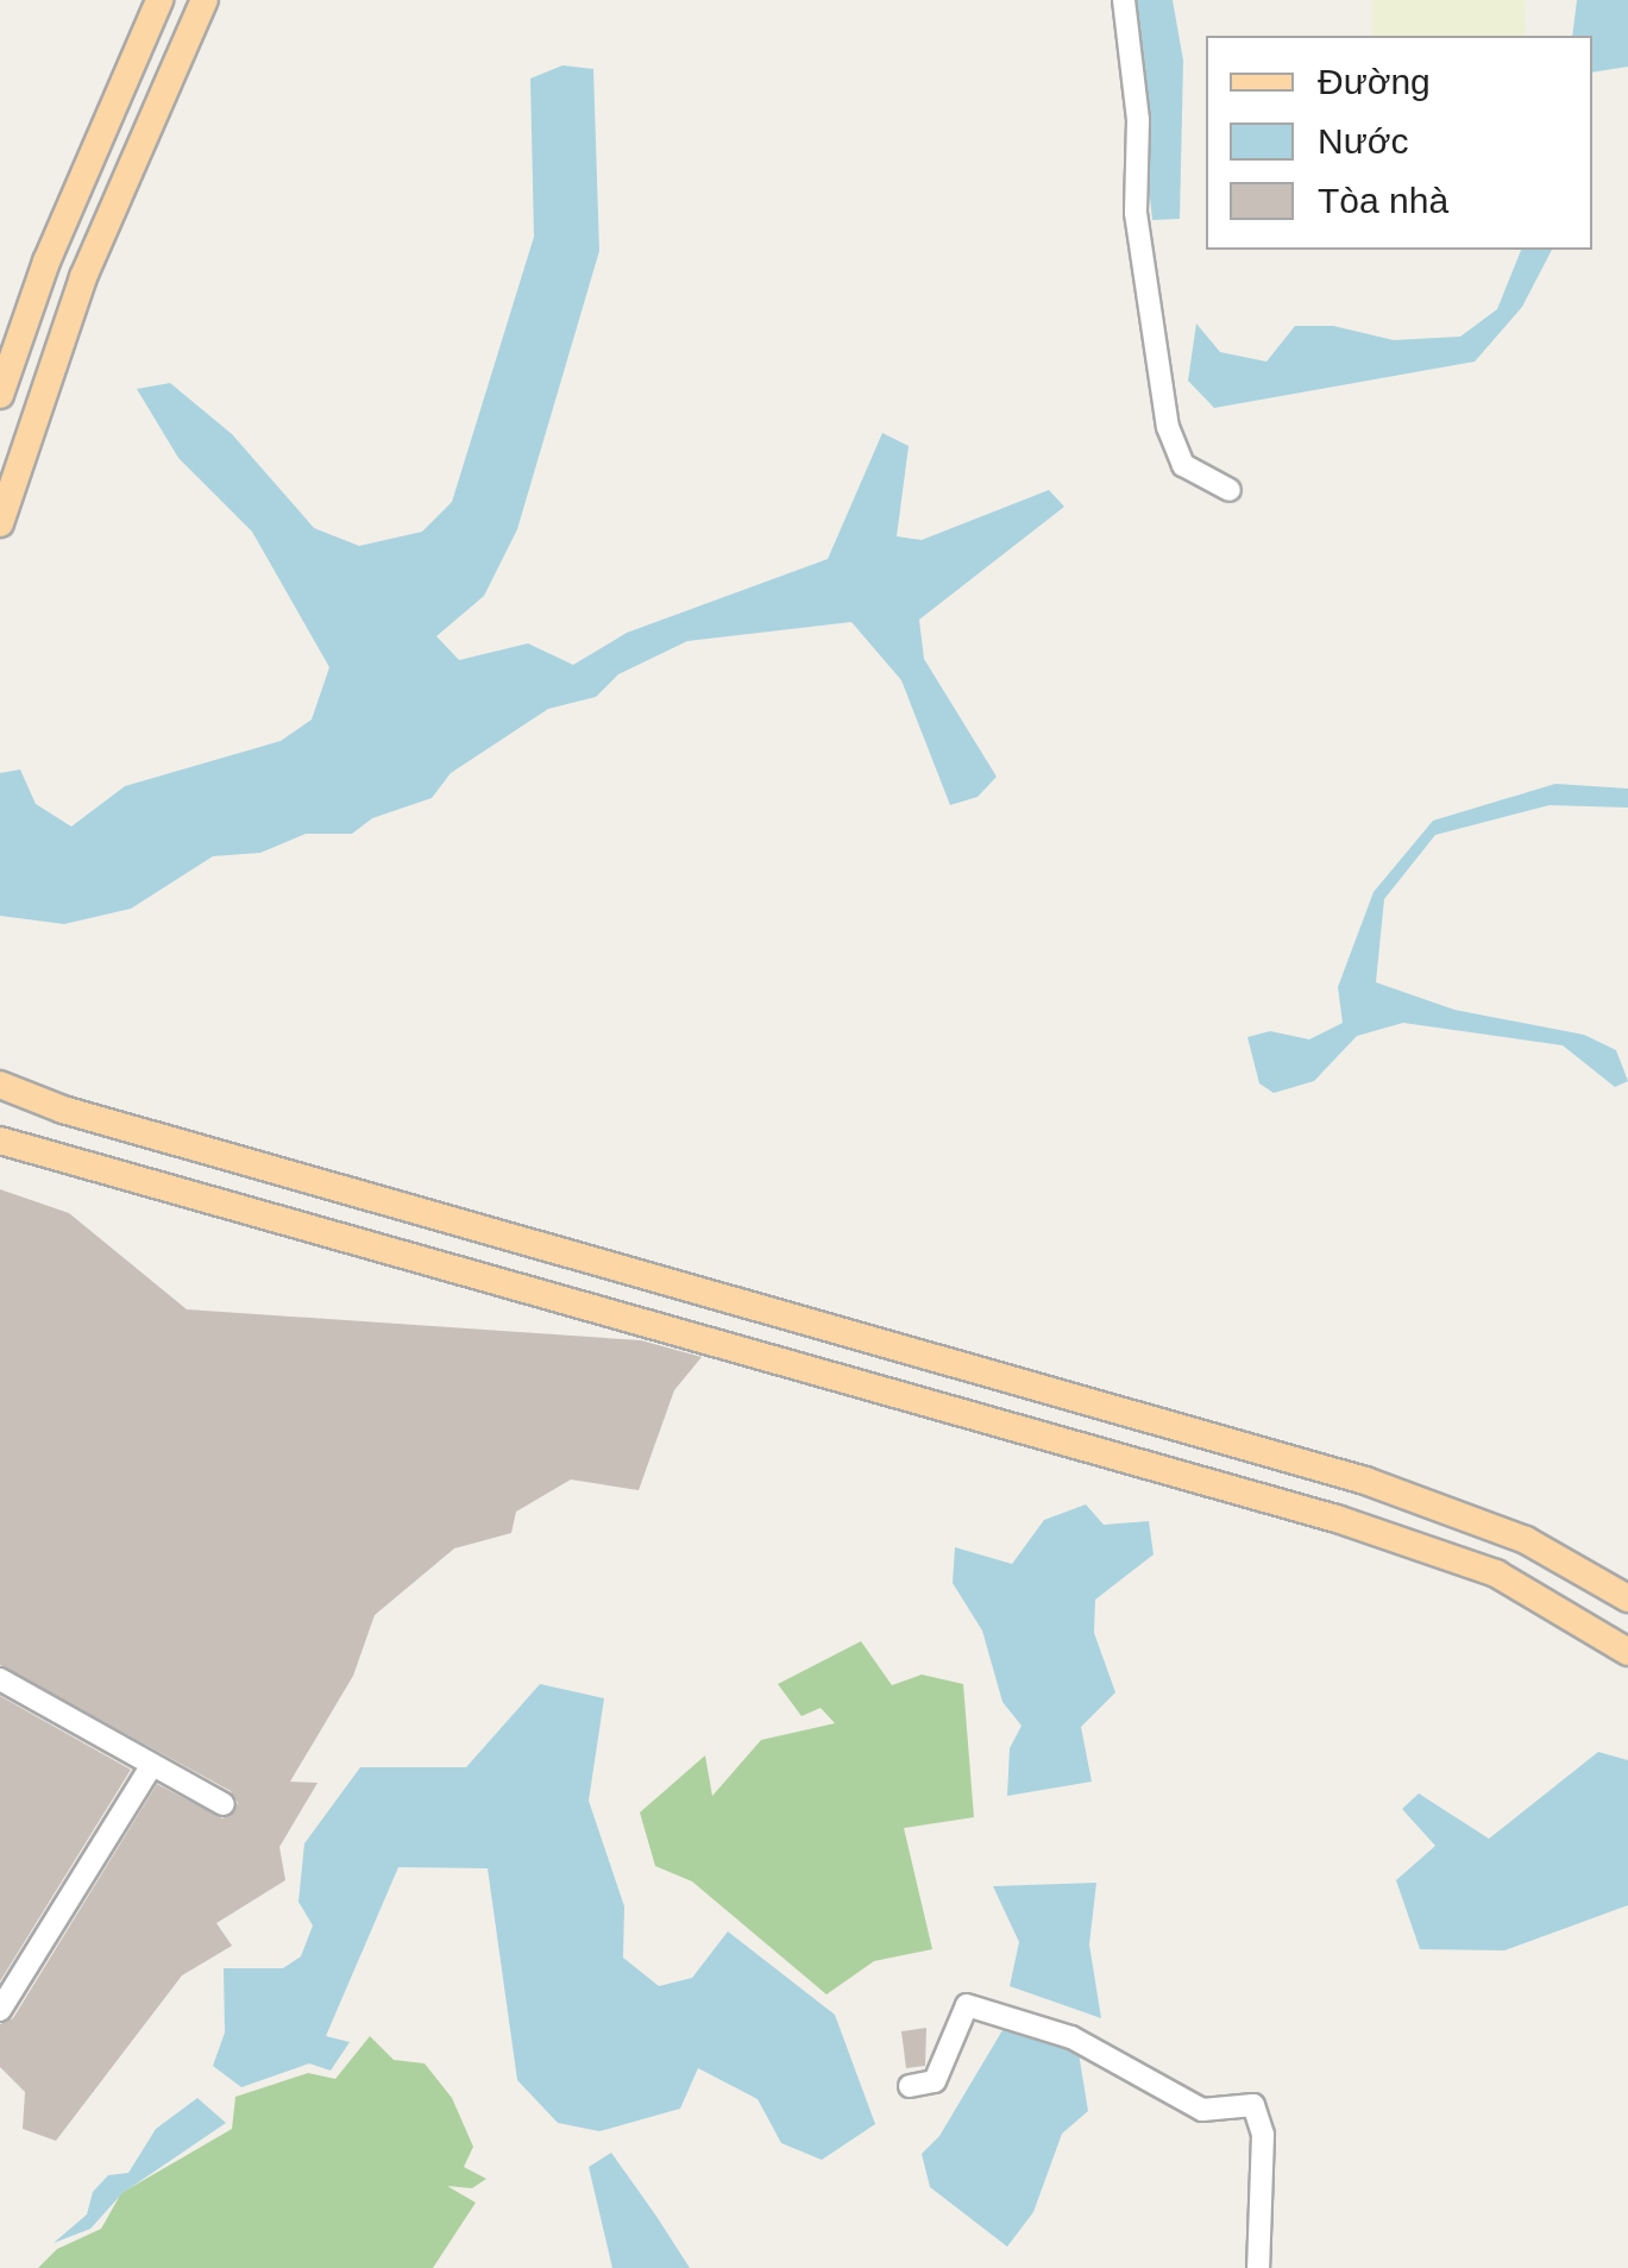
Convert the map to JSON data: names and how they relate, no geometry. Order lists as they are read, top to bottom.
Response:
{
  "legend": ["Đường", "Nước", "Tòa nhà"]
}
